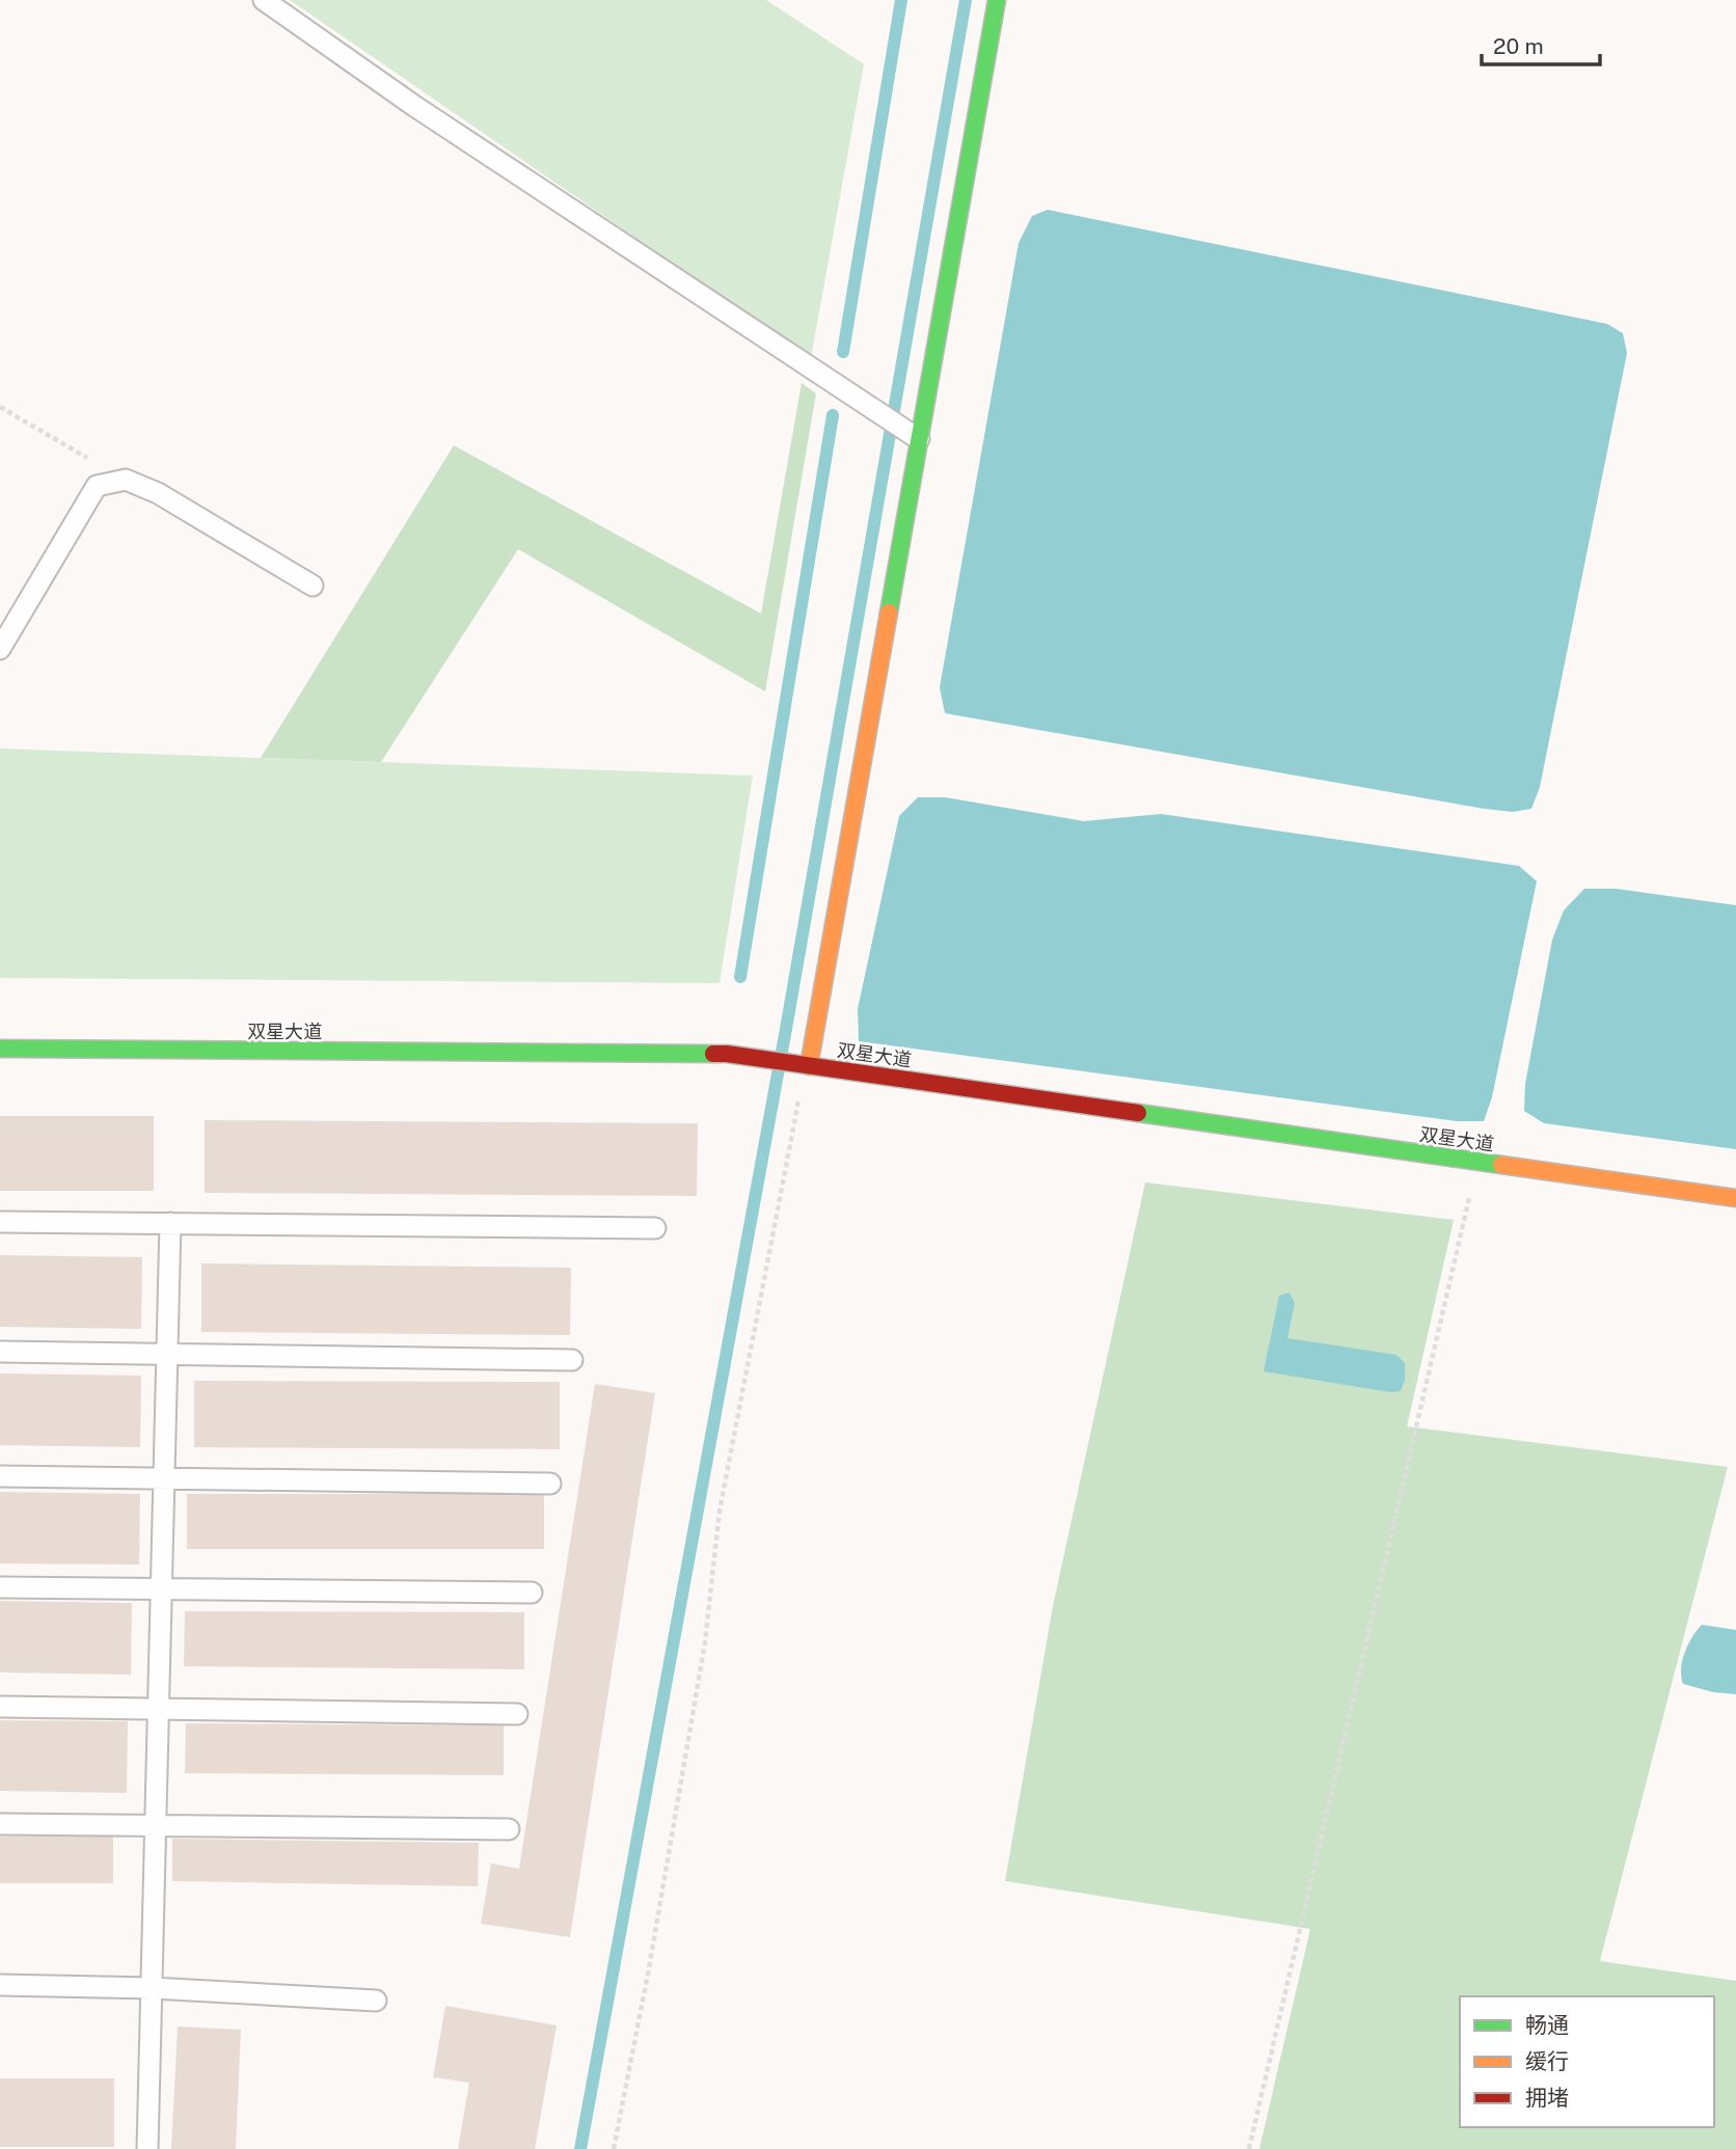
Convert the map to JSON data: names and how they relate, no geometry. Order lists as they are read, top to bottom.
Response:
{
  "streets": {
    "street": ["双星大道"]
  },
  "legend": ["畅通", "缓行", "拥堵"],
  "scale_bar": "20 m"
}
